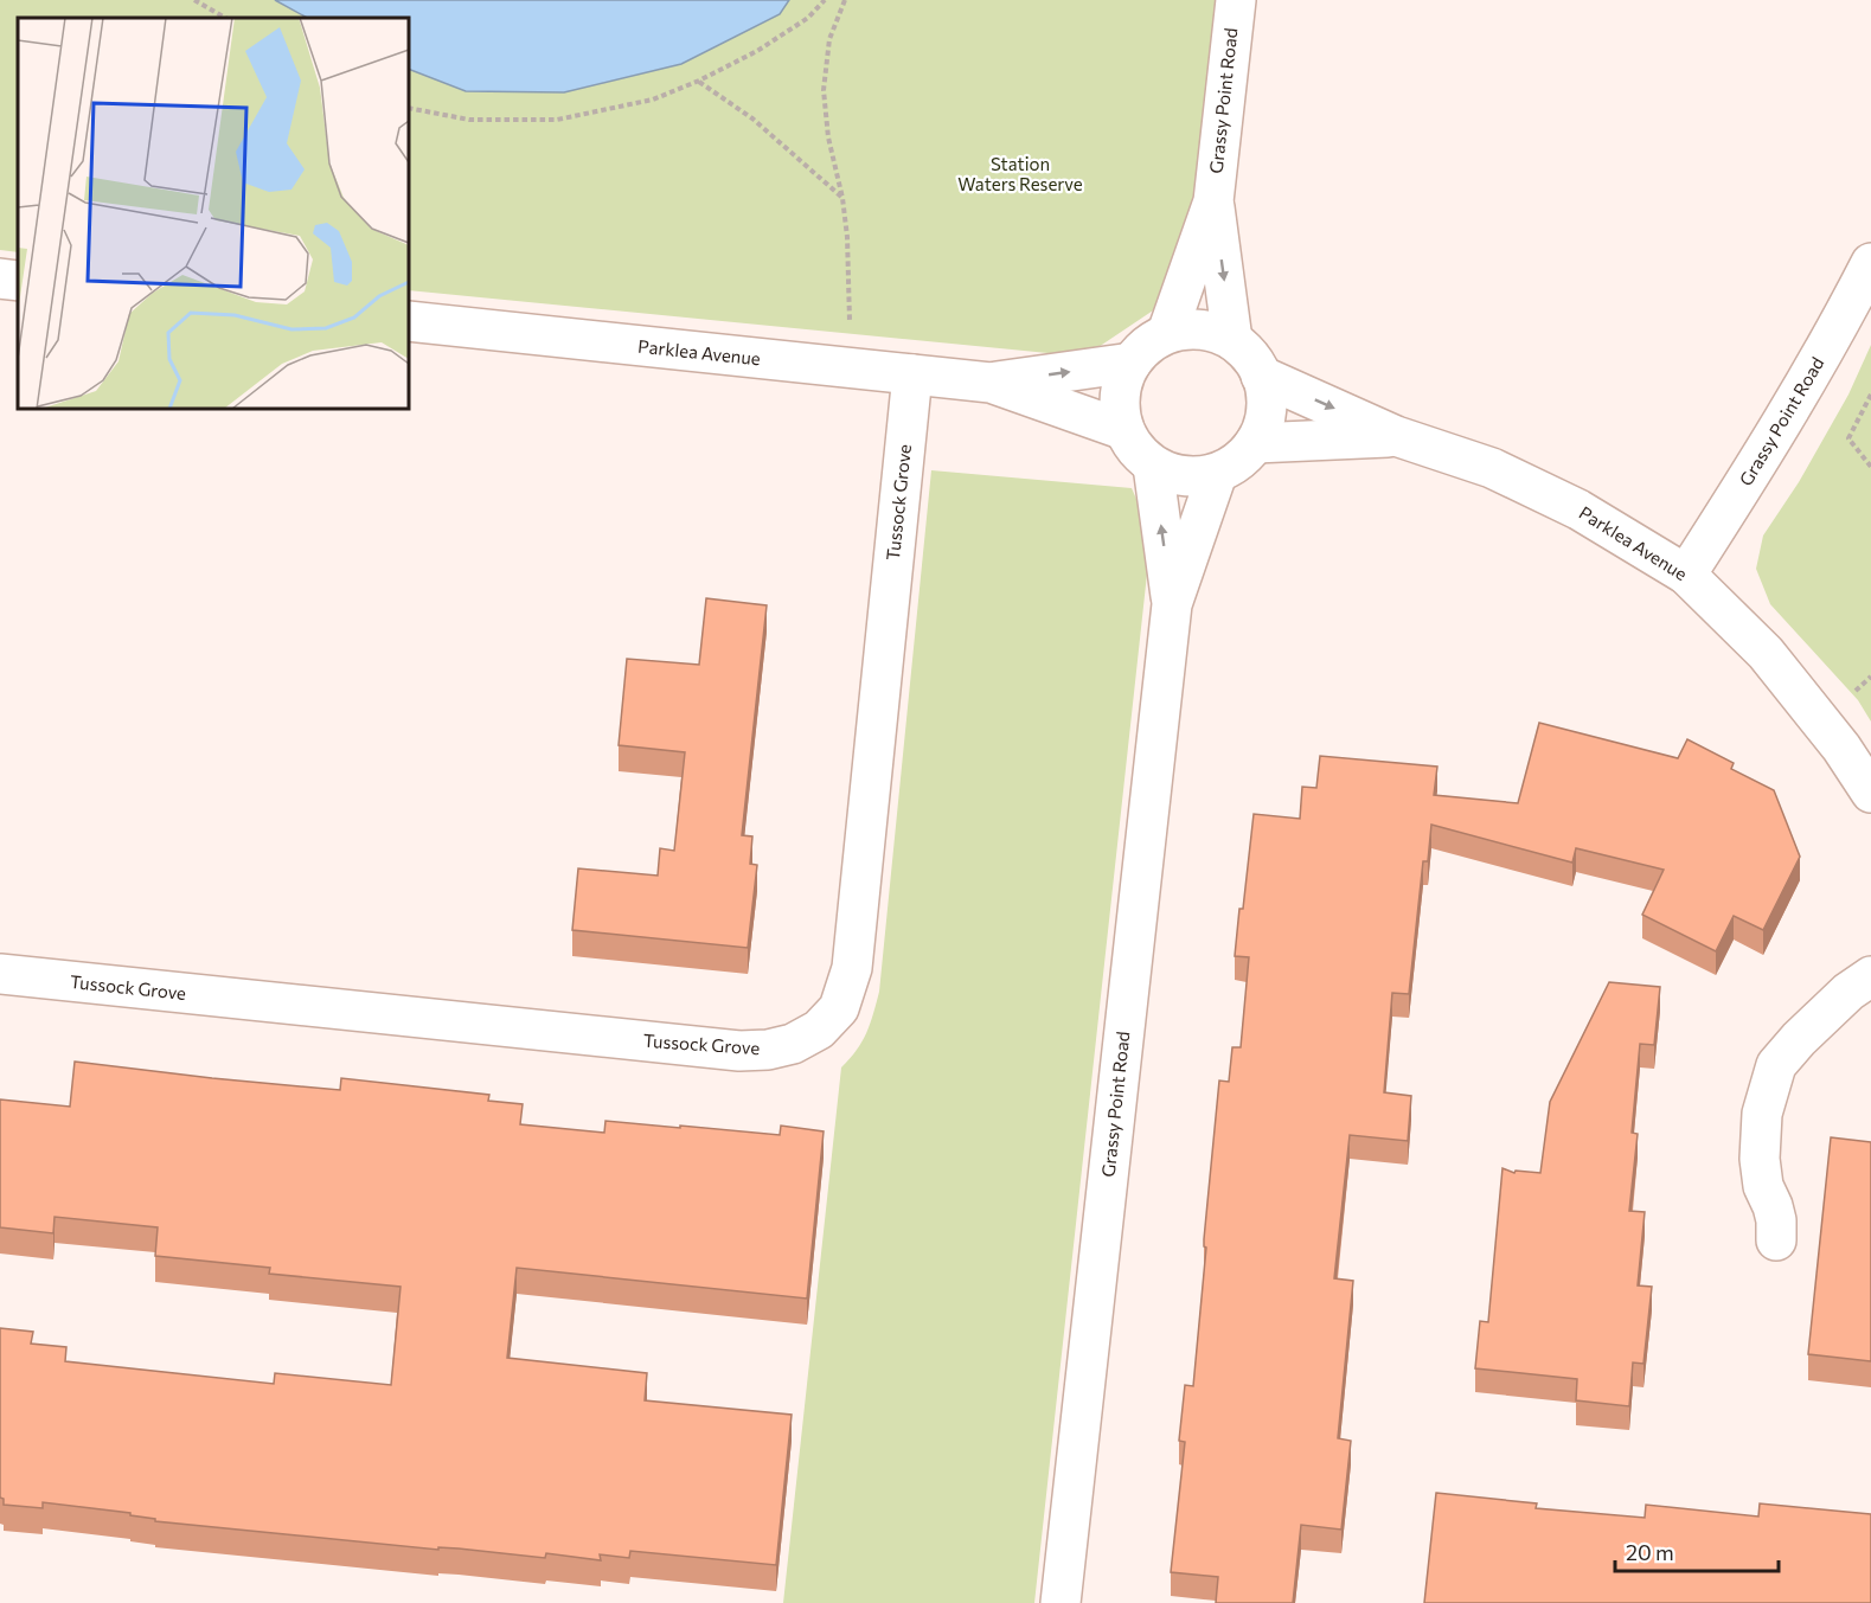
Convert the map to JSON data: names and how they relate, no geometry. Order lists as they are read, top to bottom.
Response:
{
  "streets": {
    "street": ["Grassy Point Road", "Parklea Avenue", "Tussock Grove"]
  },
  "crossings": [
    ["Grassy Point Road", "Parklea Avenue"],
    ["Parklea Avenue", "Tussock Grove"]
  ],
  "parks": ["Station Waters Reserve"],
  "scale_bar": "20 m"
}
